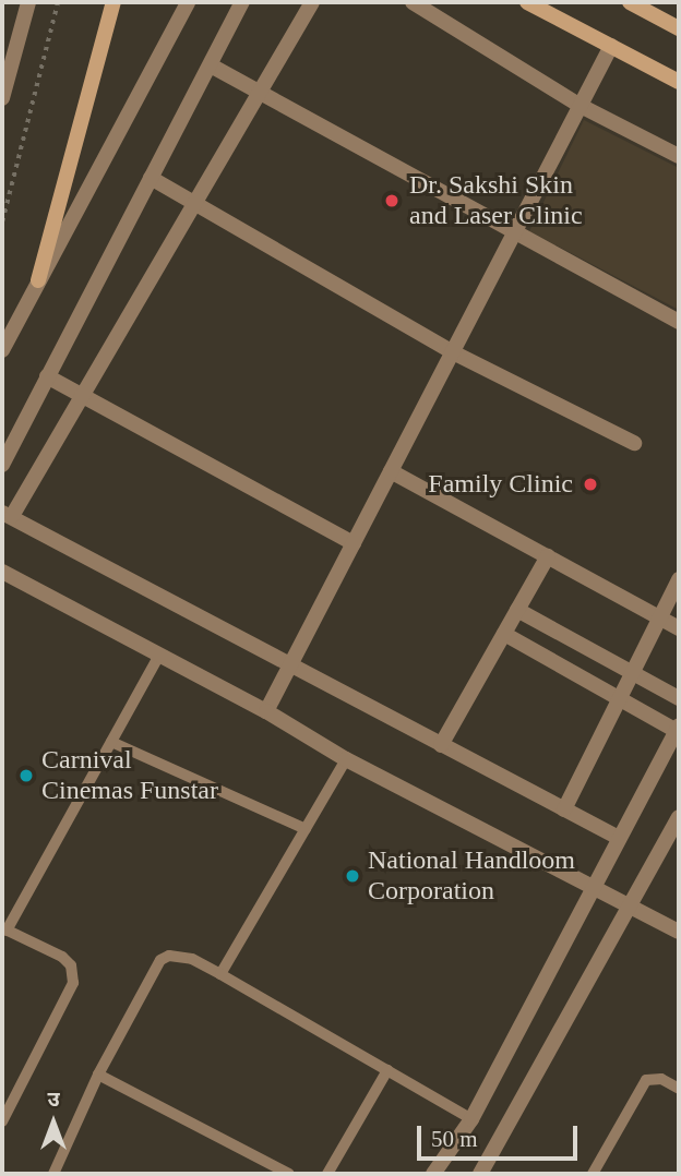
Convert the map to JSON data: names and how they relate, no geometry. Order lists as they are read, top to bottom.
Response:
{
  "places": [
    "Dr. Sakshi Skin and Laser Clinic",
    "Family Clinic",
    "Carnival Cinemas Funstar",
    "National Handloom Corporation"
  ],
  "scale_bar": "50 m",
  "north": "top"
}
